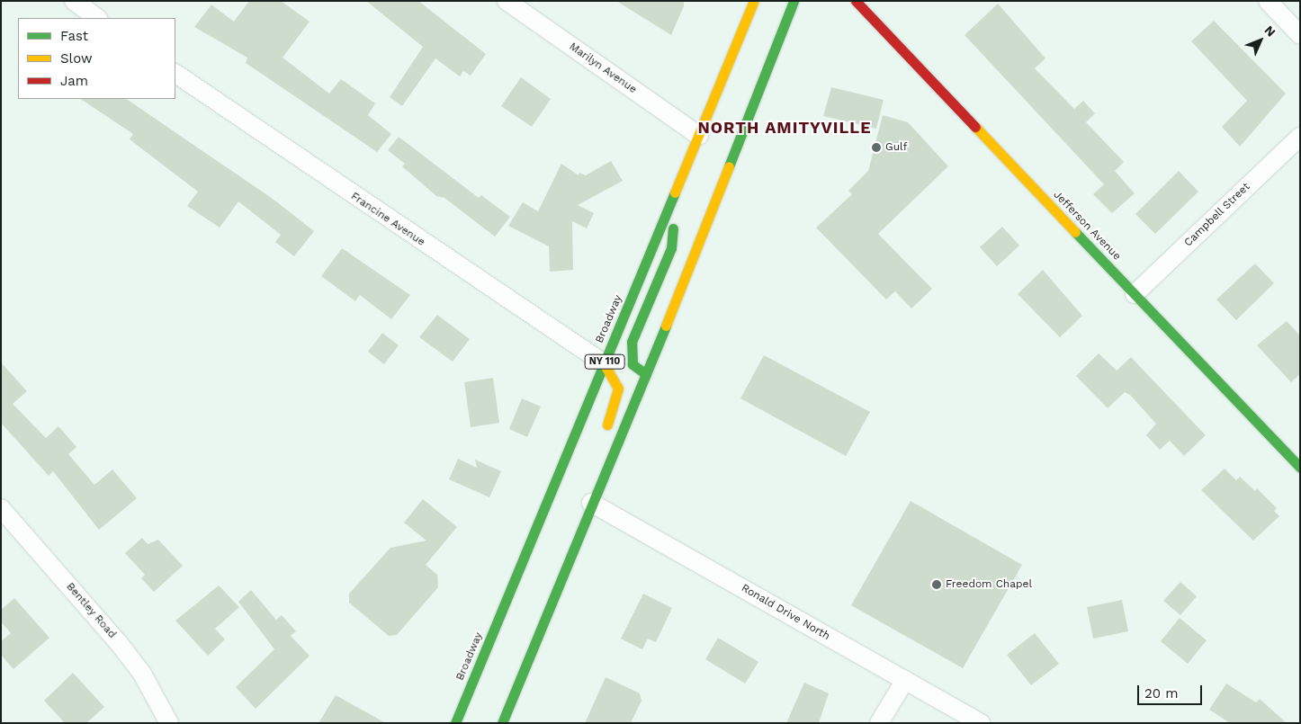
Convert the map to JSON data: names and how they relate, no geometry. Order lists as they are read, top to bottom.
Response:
{
  "streets": {
    "main road": ["Jefferson Avenue", "Broadway", "NY 110"],
    "street": [
      "Marilyn Avenue",
      "Campbell Street",
      "Francine Avenue",
      "Bentley Road",
      "Ronald Drive North"
    ]
  },
  "crossings": [
    ["Marilyn Avenue", "Broadway"],
    ["Campbell Street", "Jefferson Avenue"],
    ["Francine Avenue", "Broadway"]
  ],
  "districts": ["NORTH AMITYVILLE"],
  "places": ["Gulf", "Freedom Chapel"],
  "legend": ["Fast", "Slow", "Jam"],
  "scale_bar": "20 m",
  "north": "top right"
}
